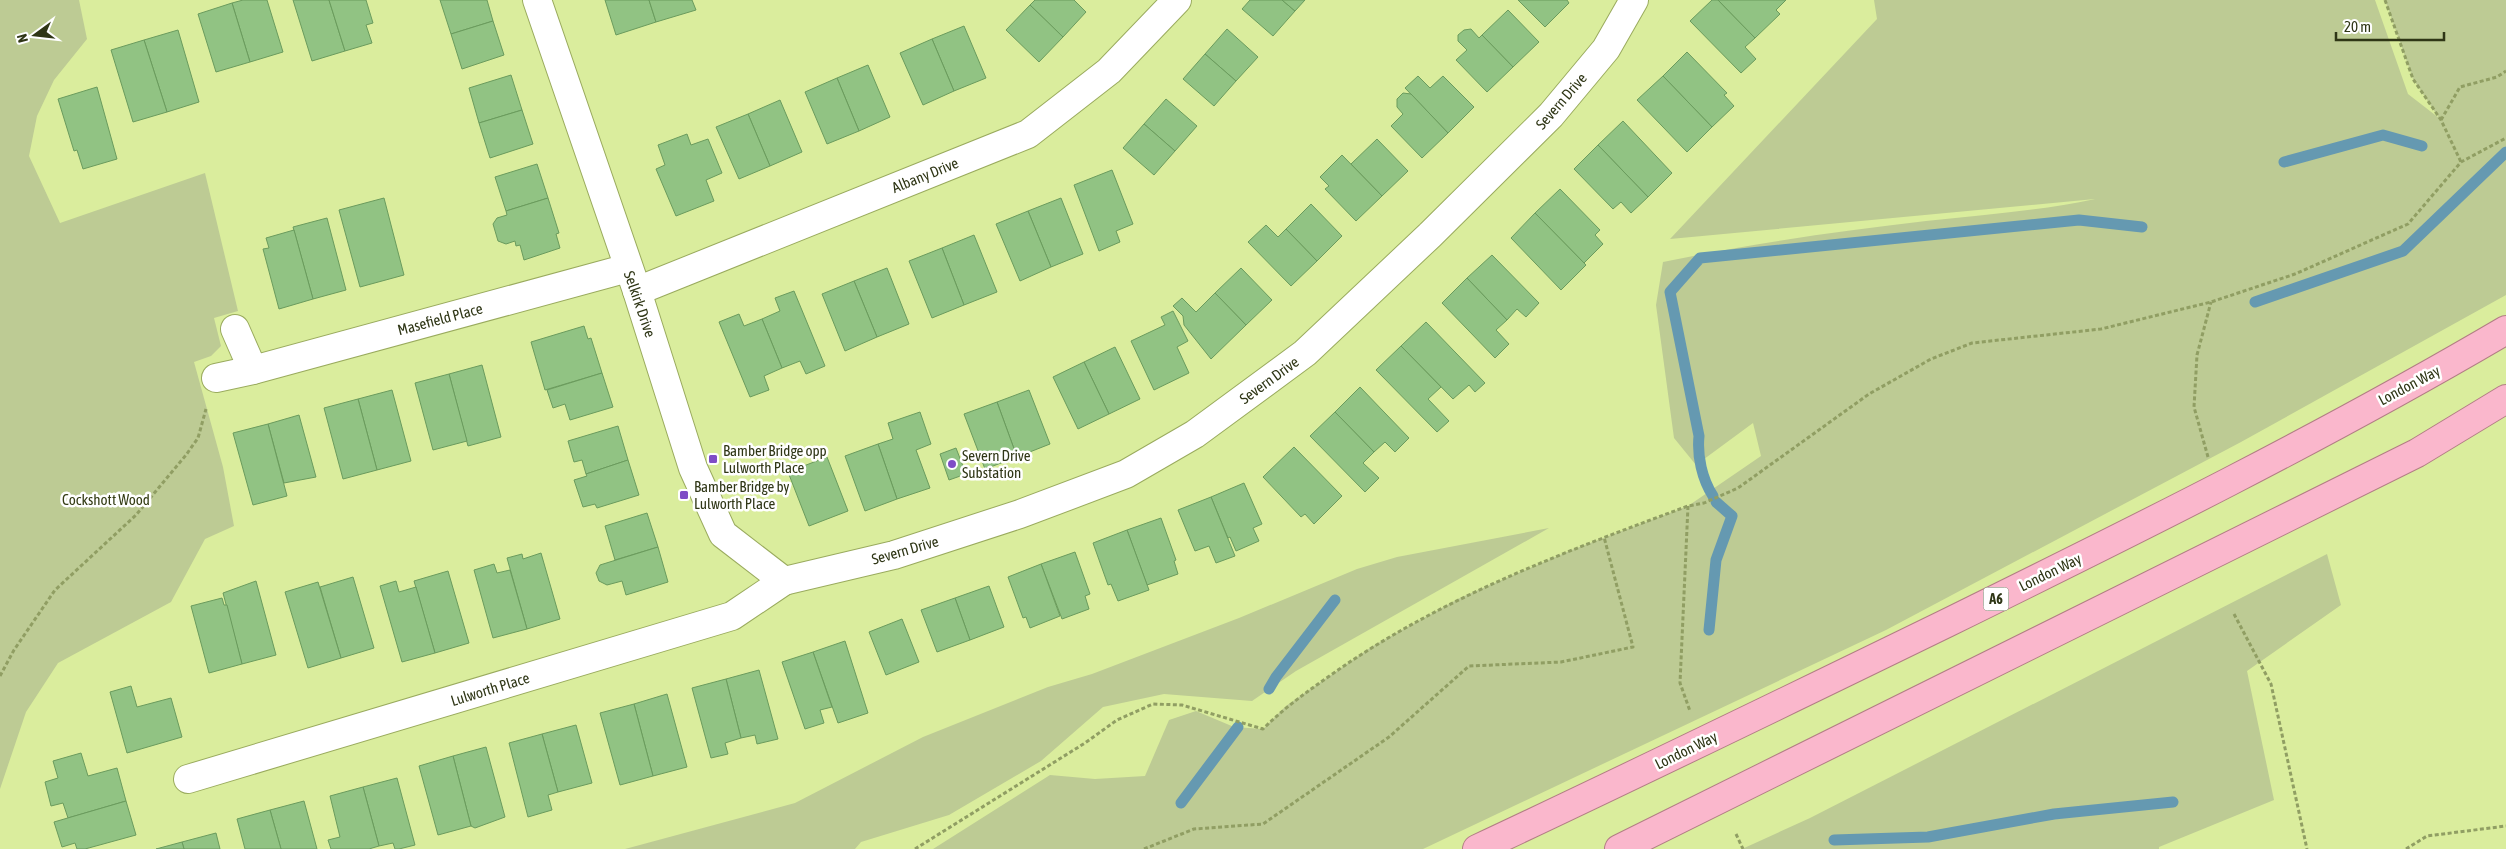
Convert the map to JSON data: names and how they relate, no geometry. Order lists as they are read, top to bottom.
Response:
{
  "streets": {
    "highway": ["London Way", "A6"],
    "street": [
      "Severn Drive",
      "Albany Drive",
      "Selkirk Drive",
      "Masefield Place",
      "Lulworth Place"
    ]
  },
  "crossings": [
    ["Severn Drive", "Selkirk Drive"],
    ["Severn Drive", "Lulworth Place"],
    ["Albany Drive", "Selkirk Drive"],
    ["Albany Drive", "Masefield Place"],
    ["Selkirk Drive", "Masefield Place"],
    ["Selkirk Drive", "Lulworth Place"]
  ],
  "parks": ["Cockshott Wood"],
  "places": {
    "transit": ["Bamber Bridge opp Lulworth Place", "Bamber Bridge by Lulworth Place"],
    "other": ["Severn Drive Substation"]
  },
  "scale_bar": "20 m",
  "north": "left"
}
